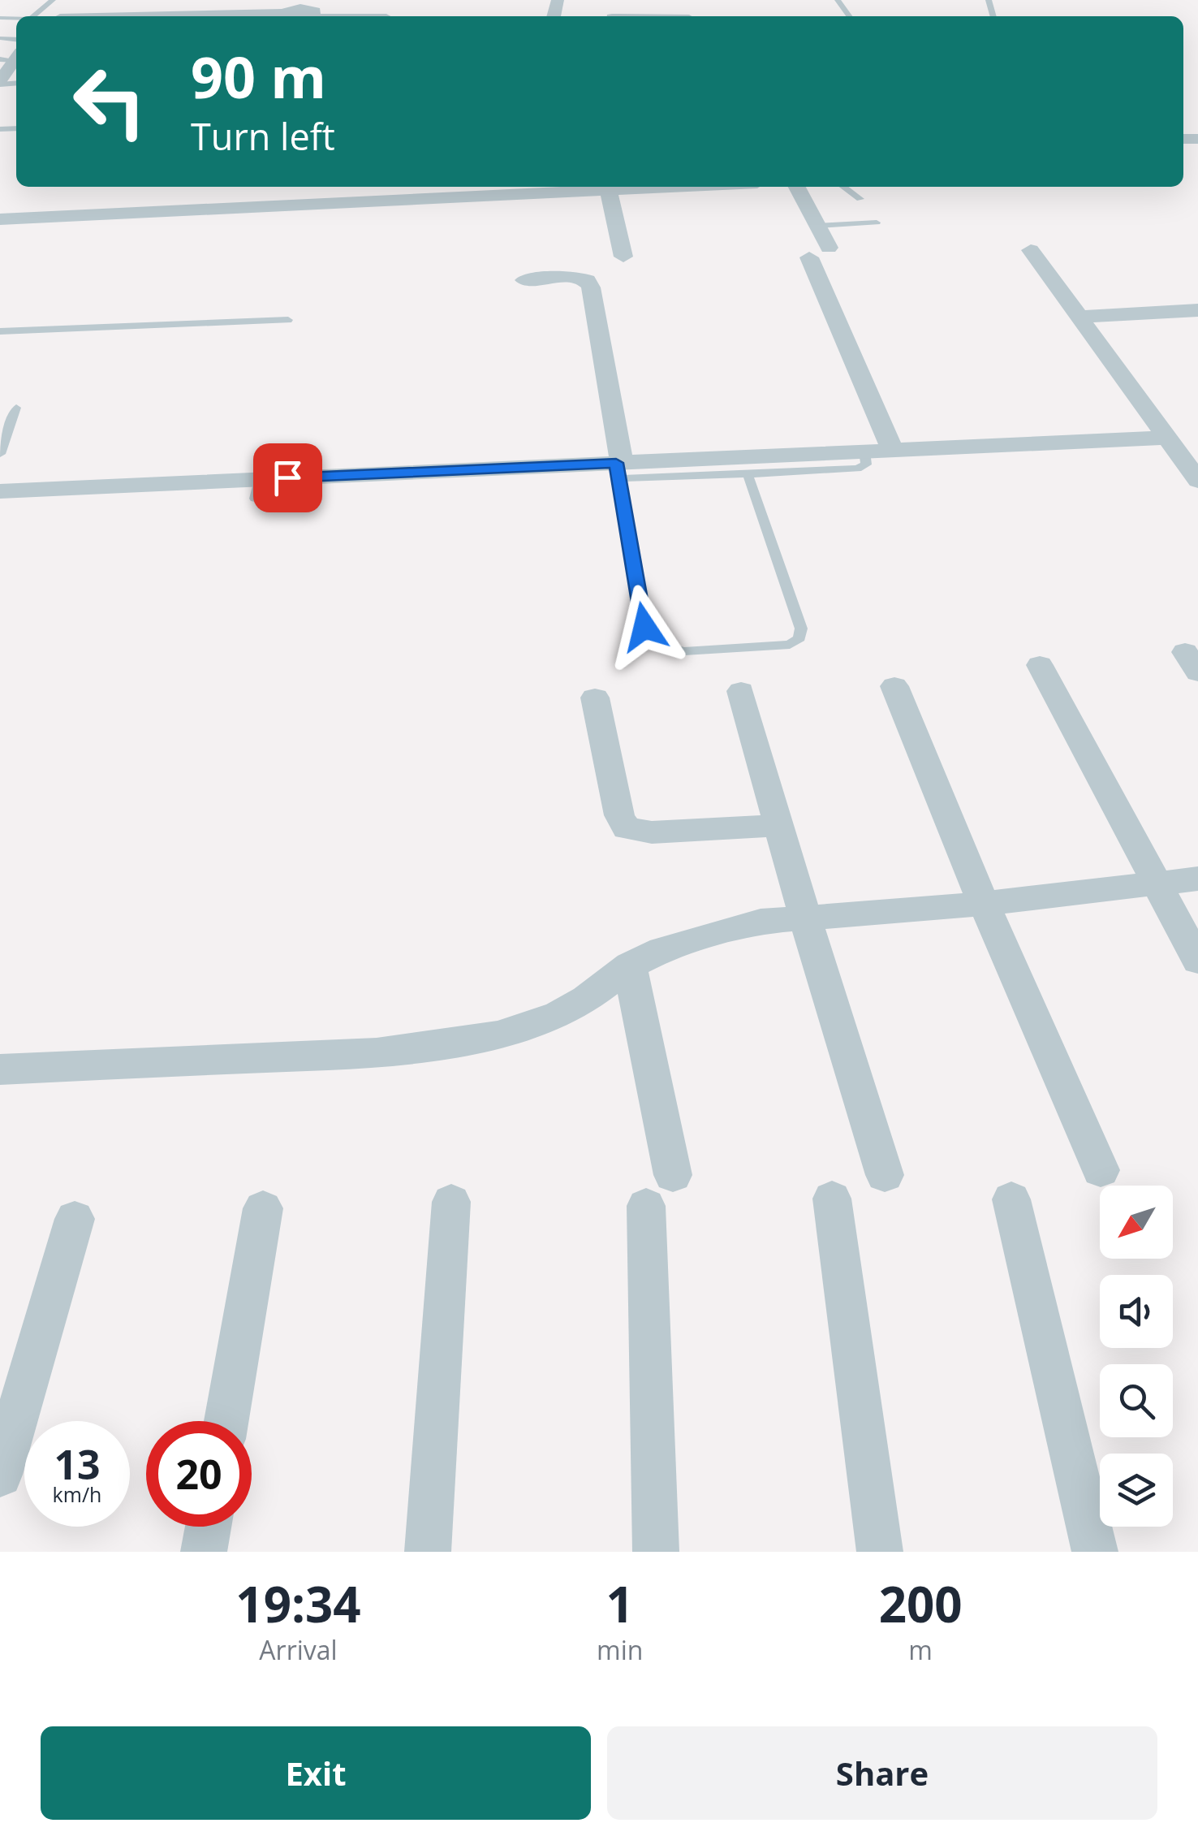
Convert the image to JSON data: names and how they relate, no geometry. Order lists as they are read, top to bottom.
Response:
{
  "north": "bottom left",
  "page": {
    "turn": ["90 m", "Turn left"],
    "speed": "13 km/h",
    "limit": "20",
    "eta": [
      "19:34",
      "Arrival",
      "1",
      "min",
      "200",
      "m"
    ],
    "buttons": ["Exit", "Share"]
  }
}
